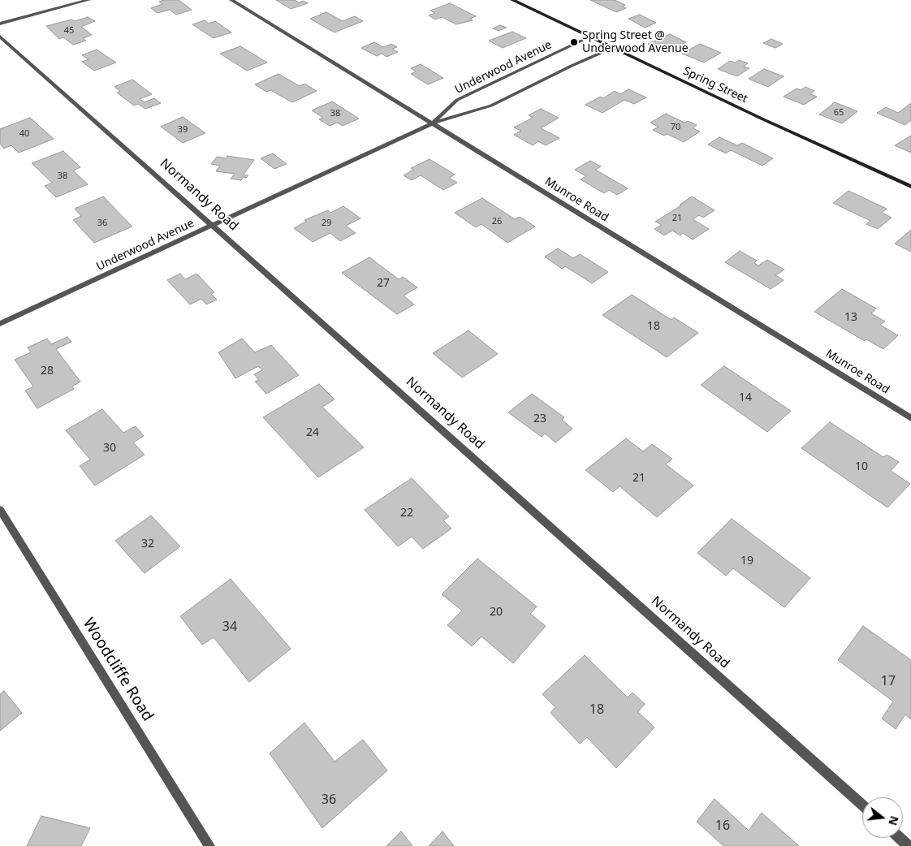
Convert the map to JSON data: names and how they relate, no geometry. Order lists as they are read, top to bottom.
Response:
{
  "streets": {
    "main road": ["Spring Street"],
    "street": [
      "Underwood Avenue",
      "Normandy Road",
      "Munroe Road",
      "Woodcliffe Road"
    ]
  },
  "crossings": [
    ["Underwood Avenue", "Spring Street"],
    ["Underwood Avenue", "Normandy Road"],
    ["Underwood Avenue", "Munroe Road"]
  ],
  "places": ["Spring Street @ Underwood Avenue"],
  "house_numbers": [
    "45",
    "65",
    "38",
    "70",
    "39",
    "40",
    "38",
    "21",
    "26",
    "36",
    "29",
    "27",
    "13",
    "18",
    "28",
    "14",
    "23",
    "24",
    "30",
    "10",
    "21",
    "22",
    "32",
    "19",
    "20",
    "34",
    "17",
    "18",
    "36",
    "16"
  ],
  "north": "right"
}
